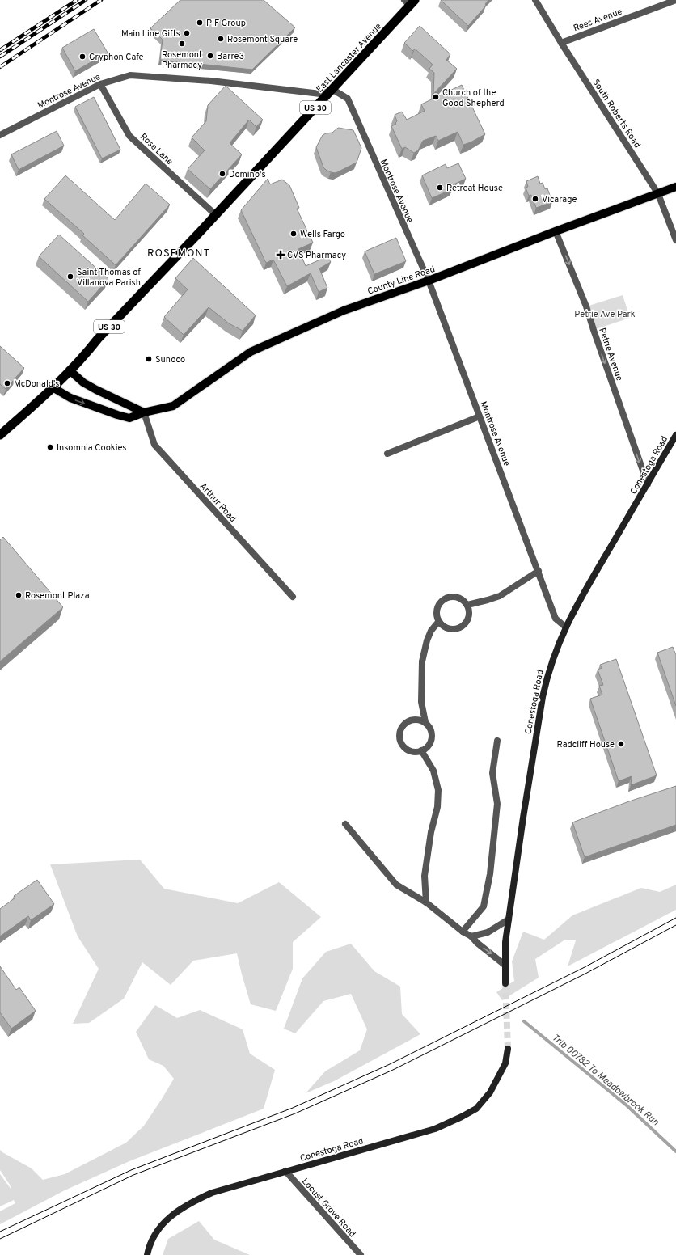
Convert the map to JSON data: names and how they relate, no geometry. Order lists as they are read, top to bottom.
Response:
{
  "streets": {
    "highway": ["East Lancaster Avenue", "US 30"],
    "main road": ["County Line Road", "Conestoga Road"],
    "street": [
      "Rees Avenue",
      "Montrose Avenue",
      "South Roberts Road",
      "Rose Lane",
      "Petrie Avenue",
      "Arthur Road",
      "Locust Grove Road"
    ]
  },
  "crossings": [
    ["Rees Avenue", "South Roberts Road"],
    ["East Lancaster Avenue", "Montrose Avenue"],
    ["East Lancaster Avenue", "Rose Lane"],
    ["East Lancaster Avenue", "County Line Road"],
    ["Montrose Avenue", "Rose Lane"],
    ["Montrose Avenue", "County Line Road"],
    ["Montrose Avenue", "Conestoga Road"],
    ["South Roberts Road", "County Line Road"],
    ["County Line Road", "Petrie Avenue"],
    ["County Line Road", "Arthur Road"],
    ["Petrie Avenue", "Conestoga Road"],
    ["Conestoga Road", "Locust Grove Road"]
  ],
  "one_way": ["Petrie Avenue"],
  "districts": ["ROSEMONT"],
  "water": ["Trib 00782 To Meadowbrook Run"],
  "parks": ["Petrie Ave Park"],
  "places": {
    "other": [
      "PIF Group",
      "Main Line Gifts",
      "Rosemont Square",
      "Rosemont Pharmacy",
      "Barre3",
      "Gryphon Cafe",
      "Church of the Good Shepherd",
      "Domino's",
      "Retreat House",
      "Vicarage",
      "Wells Fargo",
      "Saint Thomas of Villanova Parish",
      "Sunoco",
      "McDonald's",
      "Insomnia Cookies",
      "Rosemont Plaza",
      "Radcliff House"
    ],
    "health": ["CVS Pharmacy"]
  }
}
